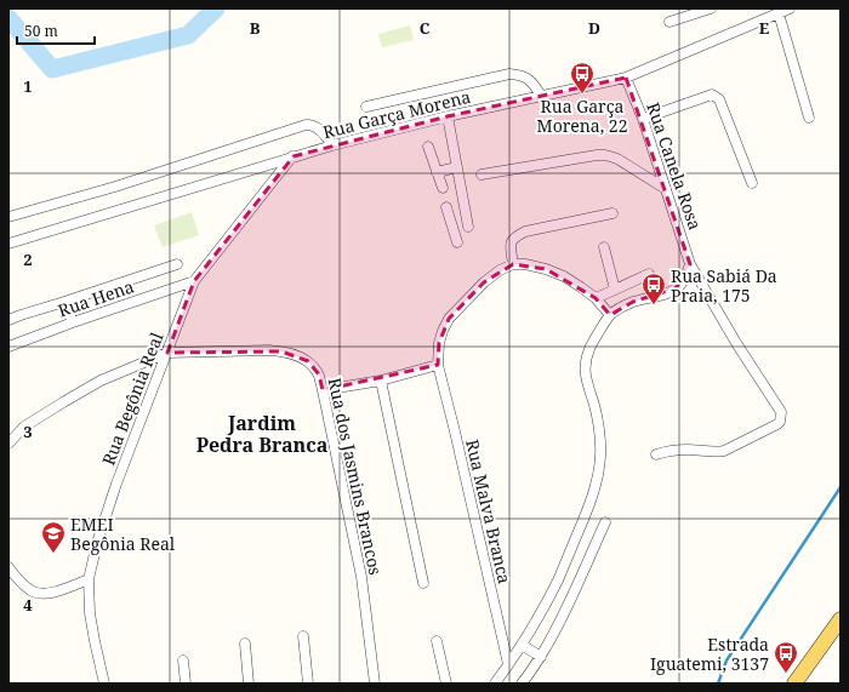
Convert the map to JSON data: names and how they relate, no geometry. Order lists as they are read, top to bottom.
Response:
{
  "streets": {
    "street": [
      "Rua Garça Morena",
      "Rua Canela Rosa",
      "Rua Hena",
      "Rua Begônia Real",
      "Rua dos Jasmins Brancos",
      "Rua Malva Branca"
    ]
  },
  "crossings": [
    ["Rua Garça Morena", "Rua Canela Rosa"],
    ["Rua Garça Morena", "Rua Begônia Real"],
    ["Rua Hena", "Rua Begônia Real"],
    ["Rua Begônia Real", "Rua dos Jasmins Brancos"]
  ],
  "districts": ["Jardim Pedra Branca"],
  "places": {
    "bus stop": ["Rua Garça Morena, 22", "Rua Sabiá Da Praia, 175", "Estrada Iguatemi, 3137"],
    "school or university": ["EMEI Begônia Real"]
  },
  "scale_bar": "50 m",
  "grid": {
    "columns": [
      "B",
      "C",
      "D",
      "E"
    ],
    "rows": [
      "1",
      "2",
      "3",
      "4"
    ]
  }
}
